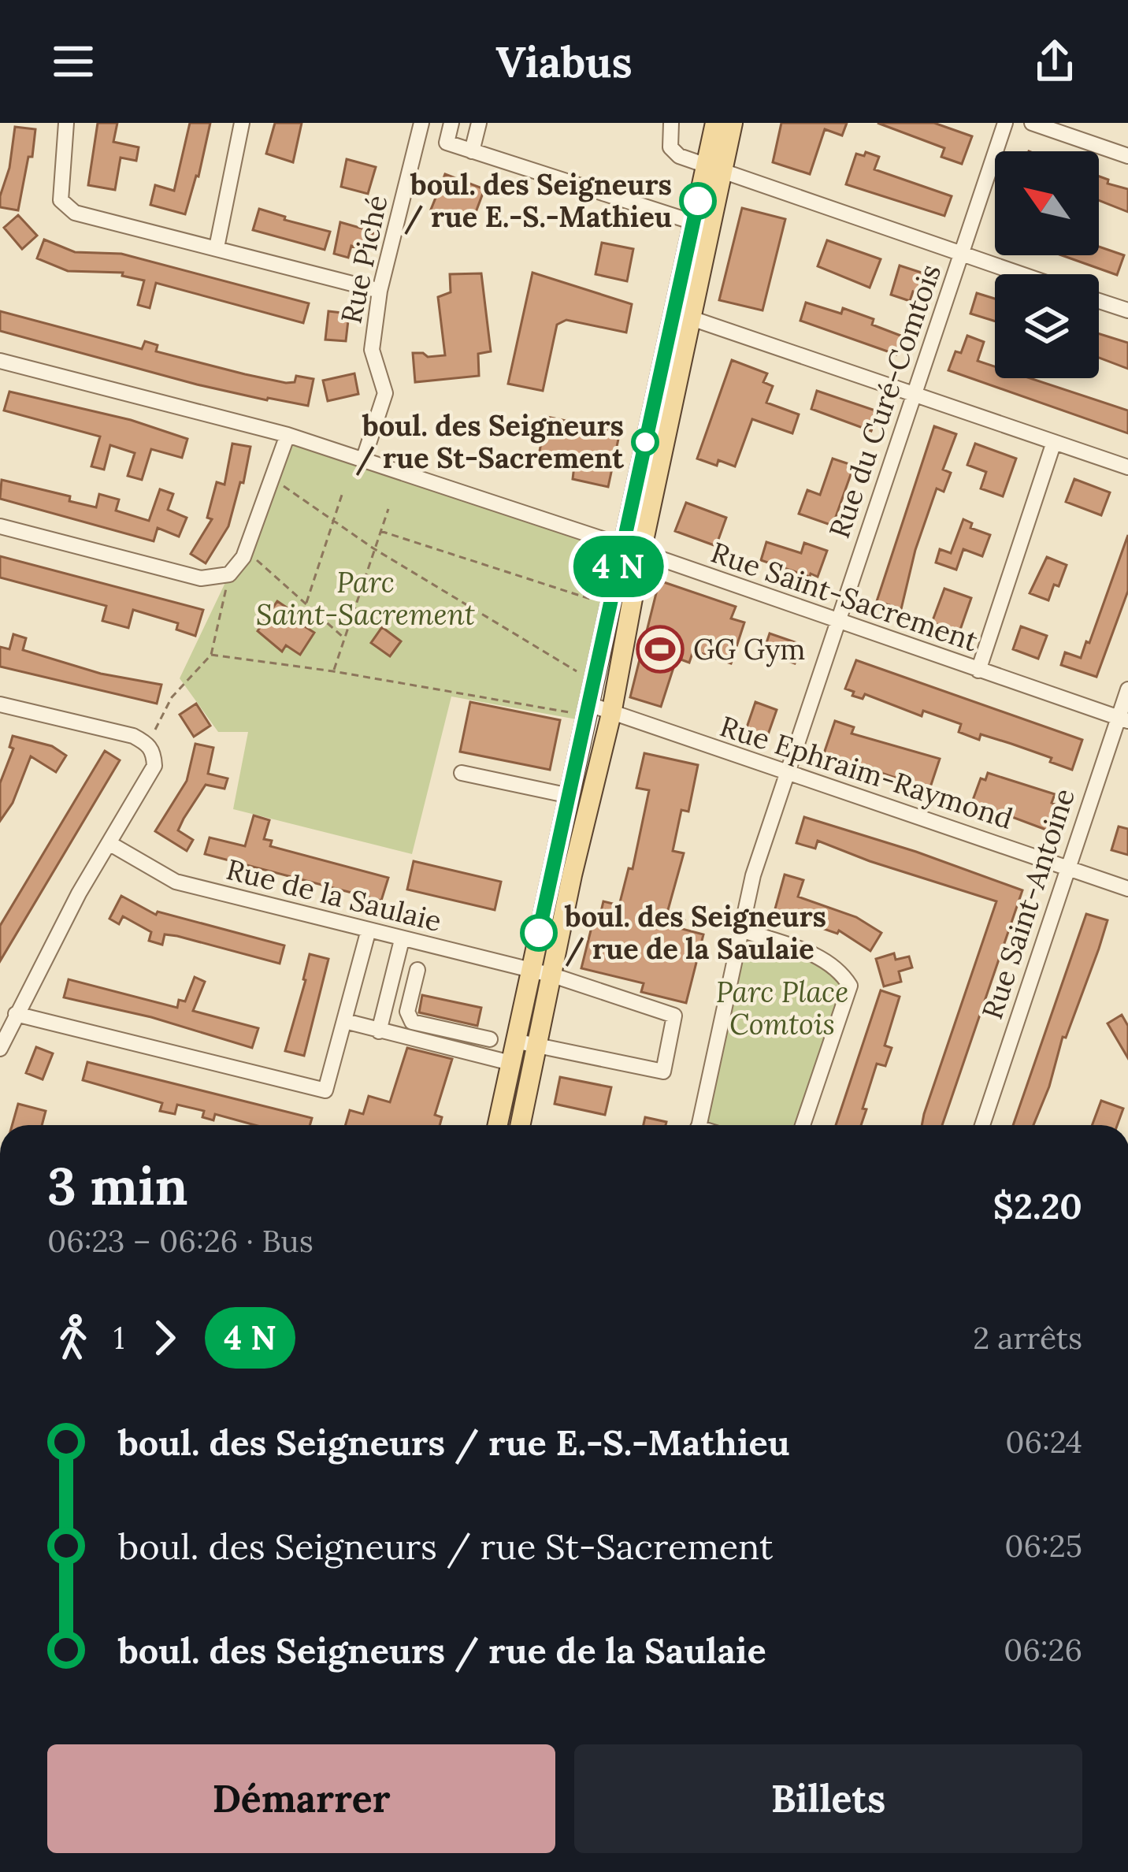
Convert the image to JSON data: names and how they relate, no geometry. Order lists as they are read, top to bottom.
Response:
{
  "streets": {
    "street": [
      "Rue Piché",
      "Rue du Curé-Comtois",
      "Rue Saint-Sacrement",
      "Rue Ephraim-Raymond",
      "Rue de la Saulaie",
      "Rue Saint-Antoine"
    ]
  },
  "crossings": [
    ["Rue Piché", "Rue Saint-Sacrement"],
    ["Rue du Curé-Comtois", "Rue Saint-Sacrement"],
    ["Rue du Curé-Comtois", "Rue Ephraim-Raymond"],
    ["Rue Saint-Sacrement", "Rue Saint-Antoine"],
    ["Rue Ephraim-Raymond", "Rue Saint-Antoine"]
  ],
  "parks": ["Parc Saint-Sacrement", "Parc Place Comtois"],
  "places": {
    "other": ["boul. des Seigneurs / rue E.-S.-Mathieu", "boul. des Seigneurs / rue St-Sacrement", "boul. des Seigneurs / rue de la Saulaie"],
    "sports": ["GG Gym"]
  },
  "north": "top left",
  "page": {
    "header": "Viabus",
    "on_map": "4 N",
    "heading": ["3 min", "06:23 – 06:26 · Bus", "$2.20"],
    "legs": ["1", "4 N", "2 arrêts"],
    "list": [
      {
        "name": "boul. des Seigneurs / rue E.-S.-Mathieu",
        "value": "06:24"
      },
      {
        "name": "boul. des Seigneurs / rue St-Sacrement",
        "value": "06:25"
      },
      {
        "name": "boul. des Seigneurs / rue de la Saulaie",
        "value": "06:26"
      }
    ],
    "buttons": ["Démarrer", "Billets"]
  }
}
